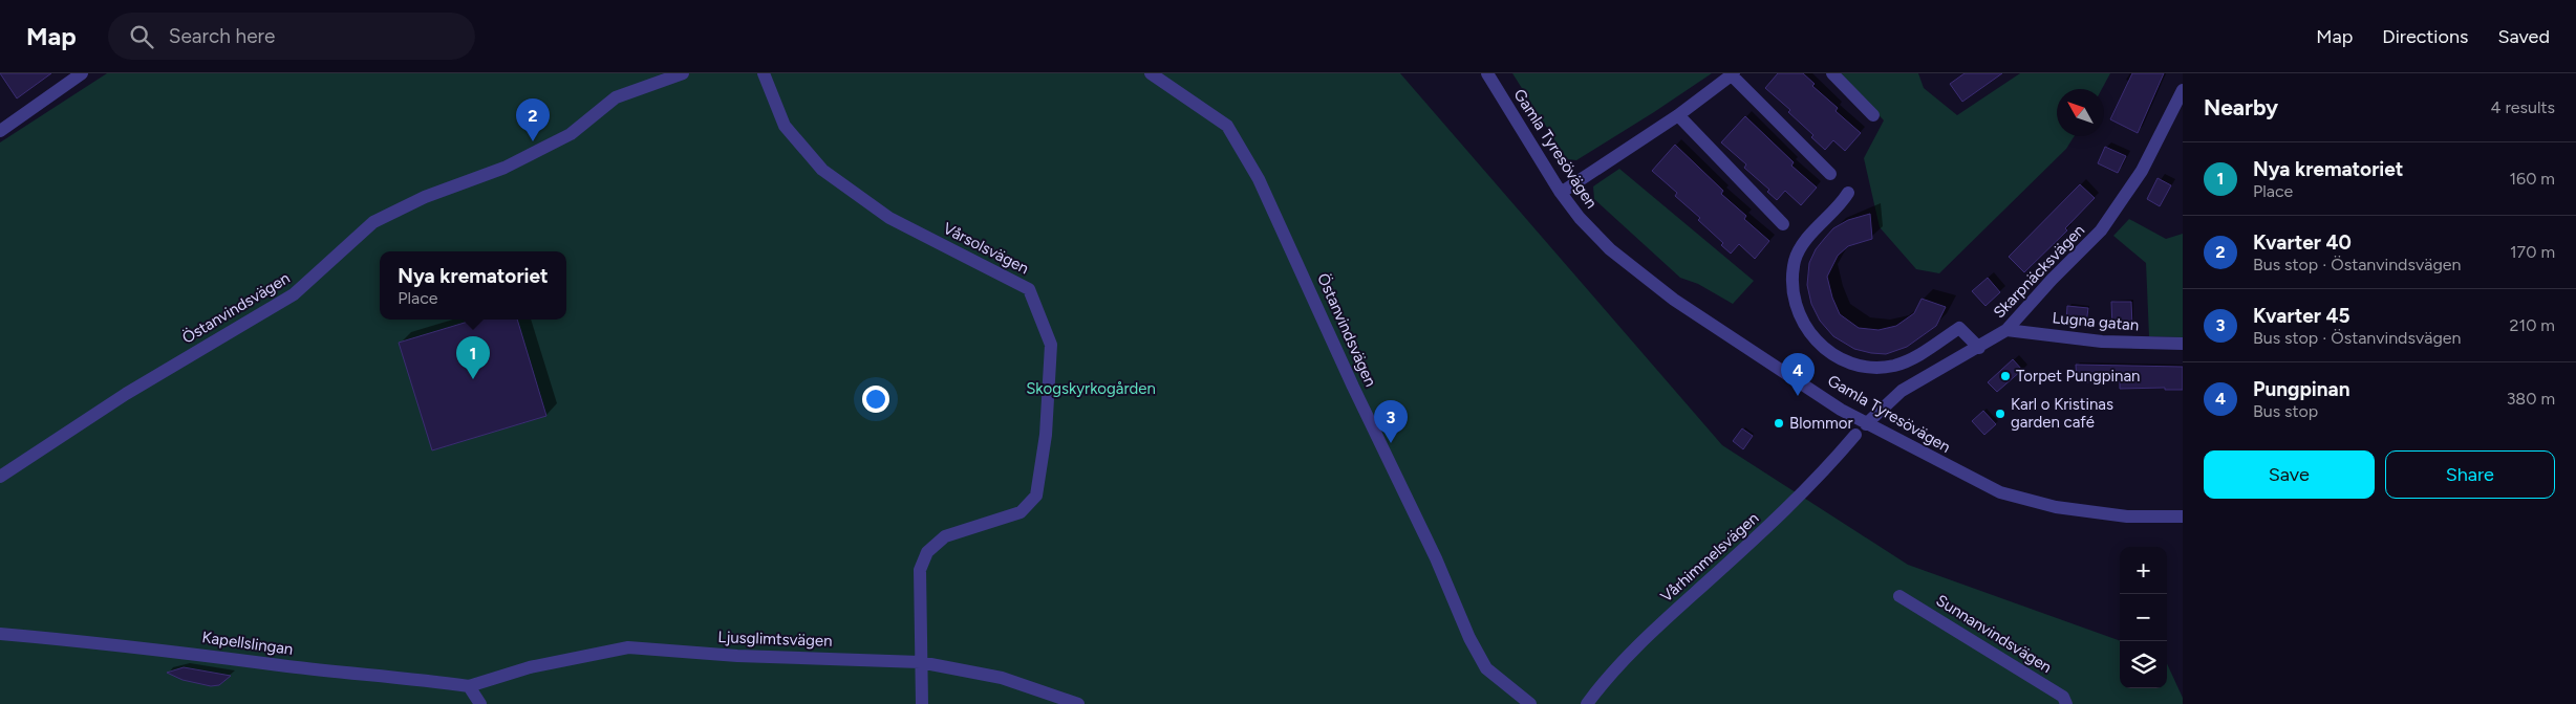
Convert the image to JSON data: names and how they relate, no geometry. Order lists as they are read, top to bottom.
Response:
{
  "streets": {
    "street": [
      "Gamla Tyresövägen",
      "Vårsolsvägen",
      "Skarpnäcksvägen",
      "Östanvindsvägen",
      "Lugna gatan",
      "Vårhimmelsvägen",
      "Sunnanvindsvägen",
      "Ljusglimtsvägen",
      "Kapellslingan"
    ]
  },
  "crossings": [
    ["Gamla Tyresövägen", "Skarpnäcksvägen"],
    ["Vårsolsvägen", "Ljusglimtsvägen"],
    ["Skarpnäcksvägen", "Lugna gatan"],
    ["Ljusglimtsvägen", "Kapellslingan"]
  ],
  "parks": ["Skogskyrkogården"],
  "places": ["Torpet Pungpinan", "Karl o Kristinas garden café", "Blommor"],
  "north": "top left",
  "page": {
    "header": "Map",
    "search": "Search here",
    "nav": ["Map", "Directions", "Saved"],
    "heading": ["Nearby", "4 results"],
    "pins": [
      "2",
      "1",
      "4",
      "3"
    ],
    "list": [
      {
        "mark": "1",
        "name": "Nya krematoriet",
        "note": "Place",
        "value": "160 m"
      },
      {
        "mark": "2",
        "name": "Kvarter 40",
        "note": "Bus stop · Östanvindsvägen",
        "value": "170 m"
      },
      {
        "mark": "3",
        "name": "Kvarter 45",
        "note": "Bus stop · Östanvindsvägen",
        "value": "210 m"
      },
      {
        "mark": "4",
        "name": "Pungpinan",
        "note": "Bus stop",
        "value": "380 m"
      }
    ],
    "popup": ["Nya krematoriet", "Place"],
    "buttons": ["Save", "Share"],
    "map_buttons": ["+", "−"]
  }
}
